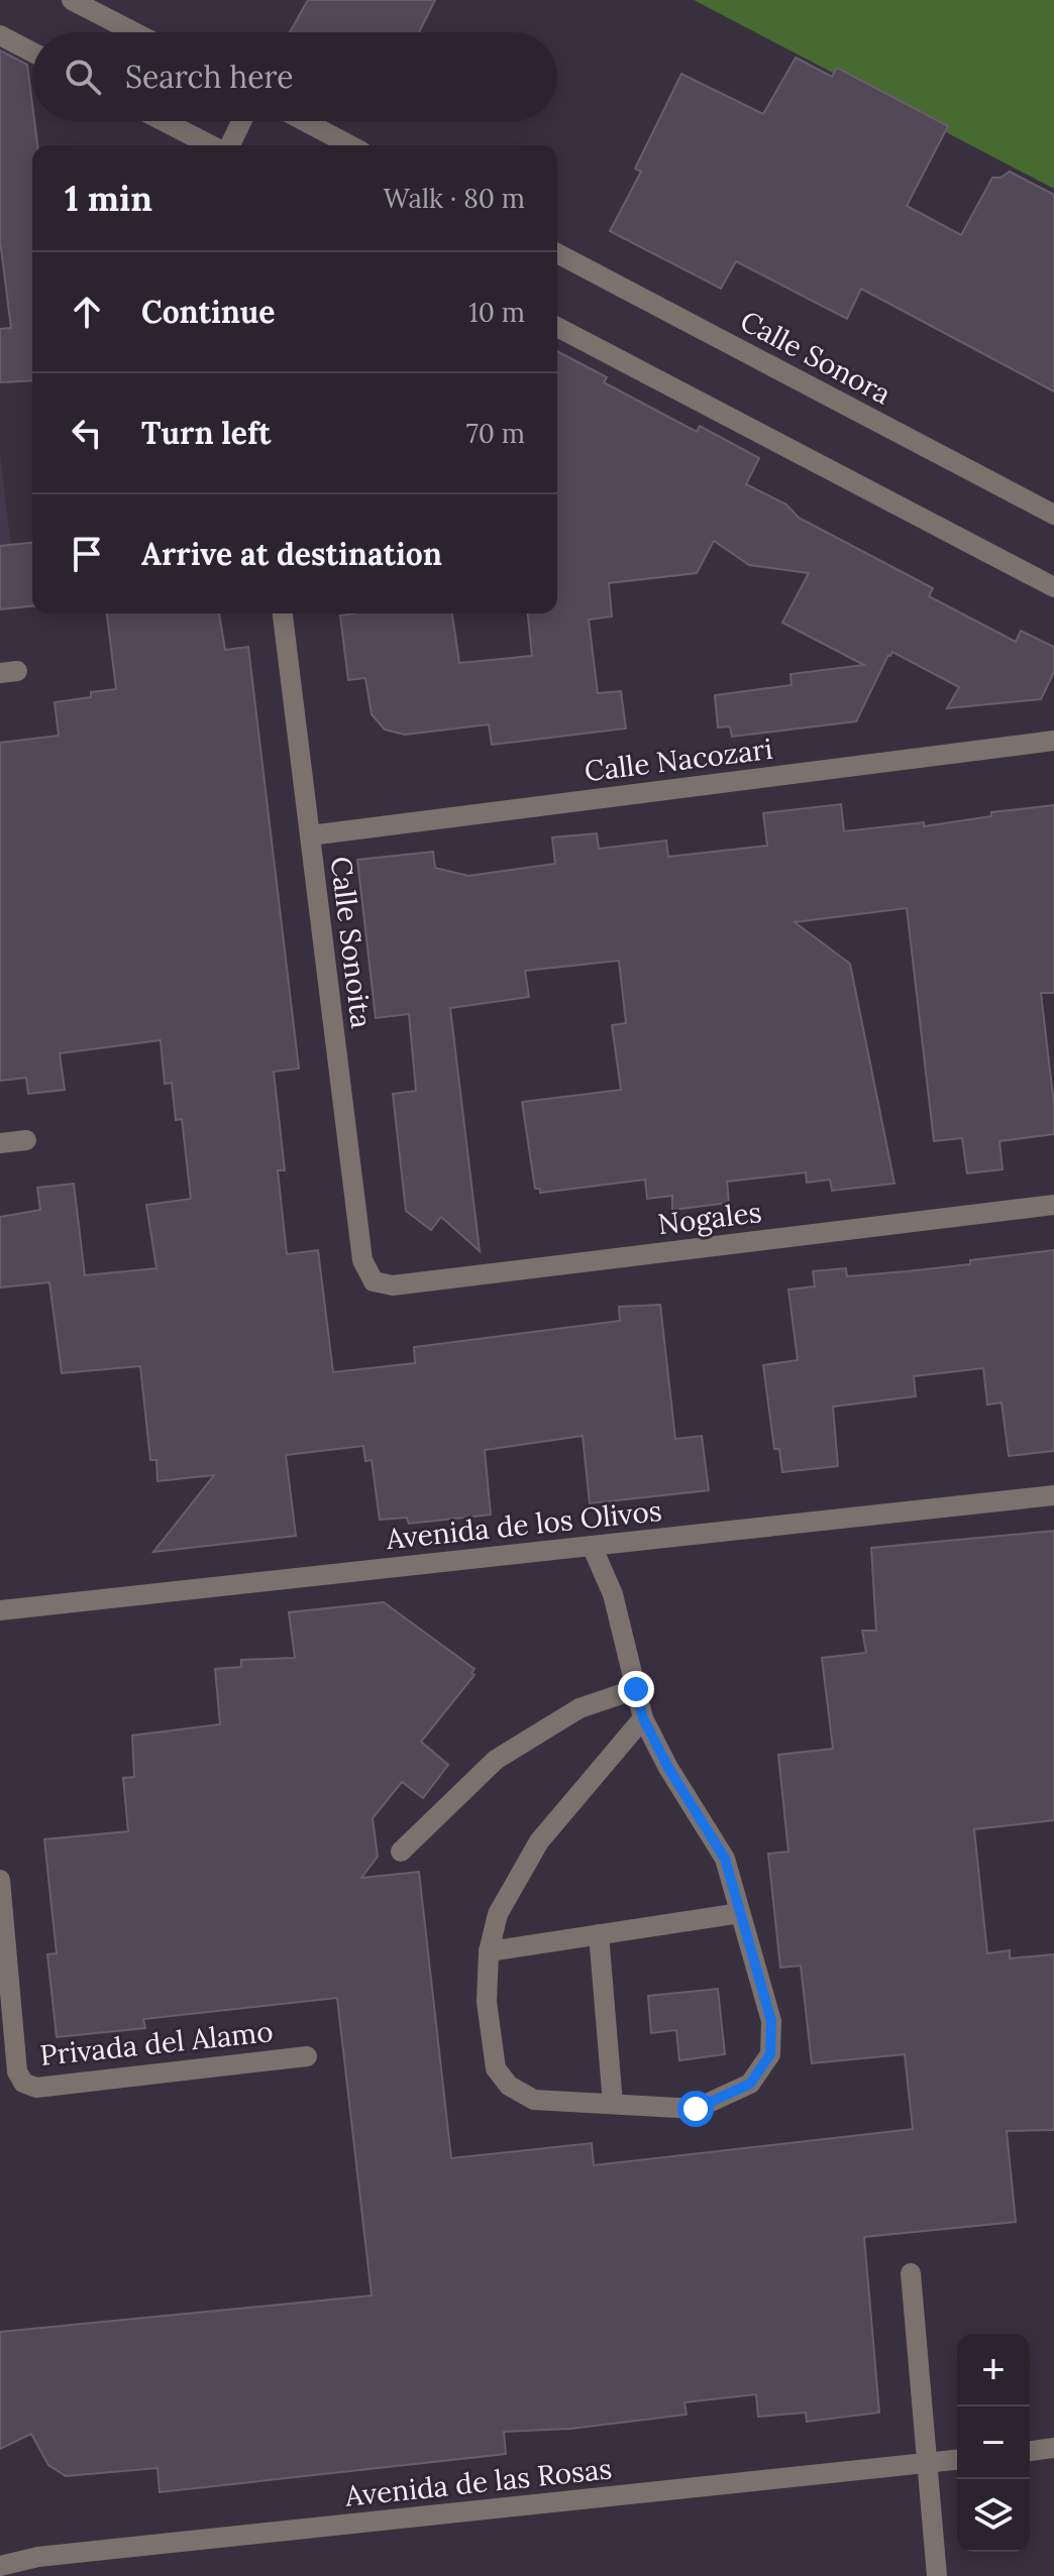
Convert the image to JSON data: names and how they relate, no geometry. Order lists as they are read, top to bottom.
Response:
{
  "streets": {
    "street": [
      "Calle Sonora",
      "Calle Nacozari",
      "Calle Sonoita",
      "Nogales",
      "Avenida de los Olivos",
      "Privada del Alamo",
      "Avenida de las Rosas"
    ]
  },
  "crossings": [
    ["Calle Nacozari", "Calle Sonoita"],
    ["Calle Sonoita", "Nogales"]
  ],
  "page": {
    "search": "Search here",
    "heading": ["1 min", "Walk · 80 m"],
    "list": [
      ["Continue", "10 m"],
      ["Turn left", "70 m"],
      "Arrive at destination"
    ],
    "map_buttons": ["+", "−"]
  }
}
